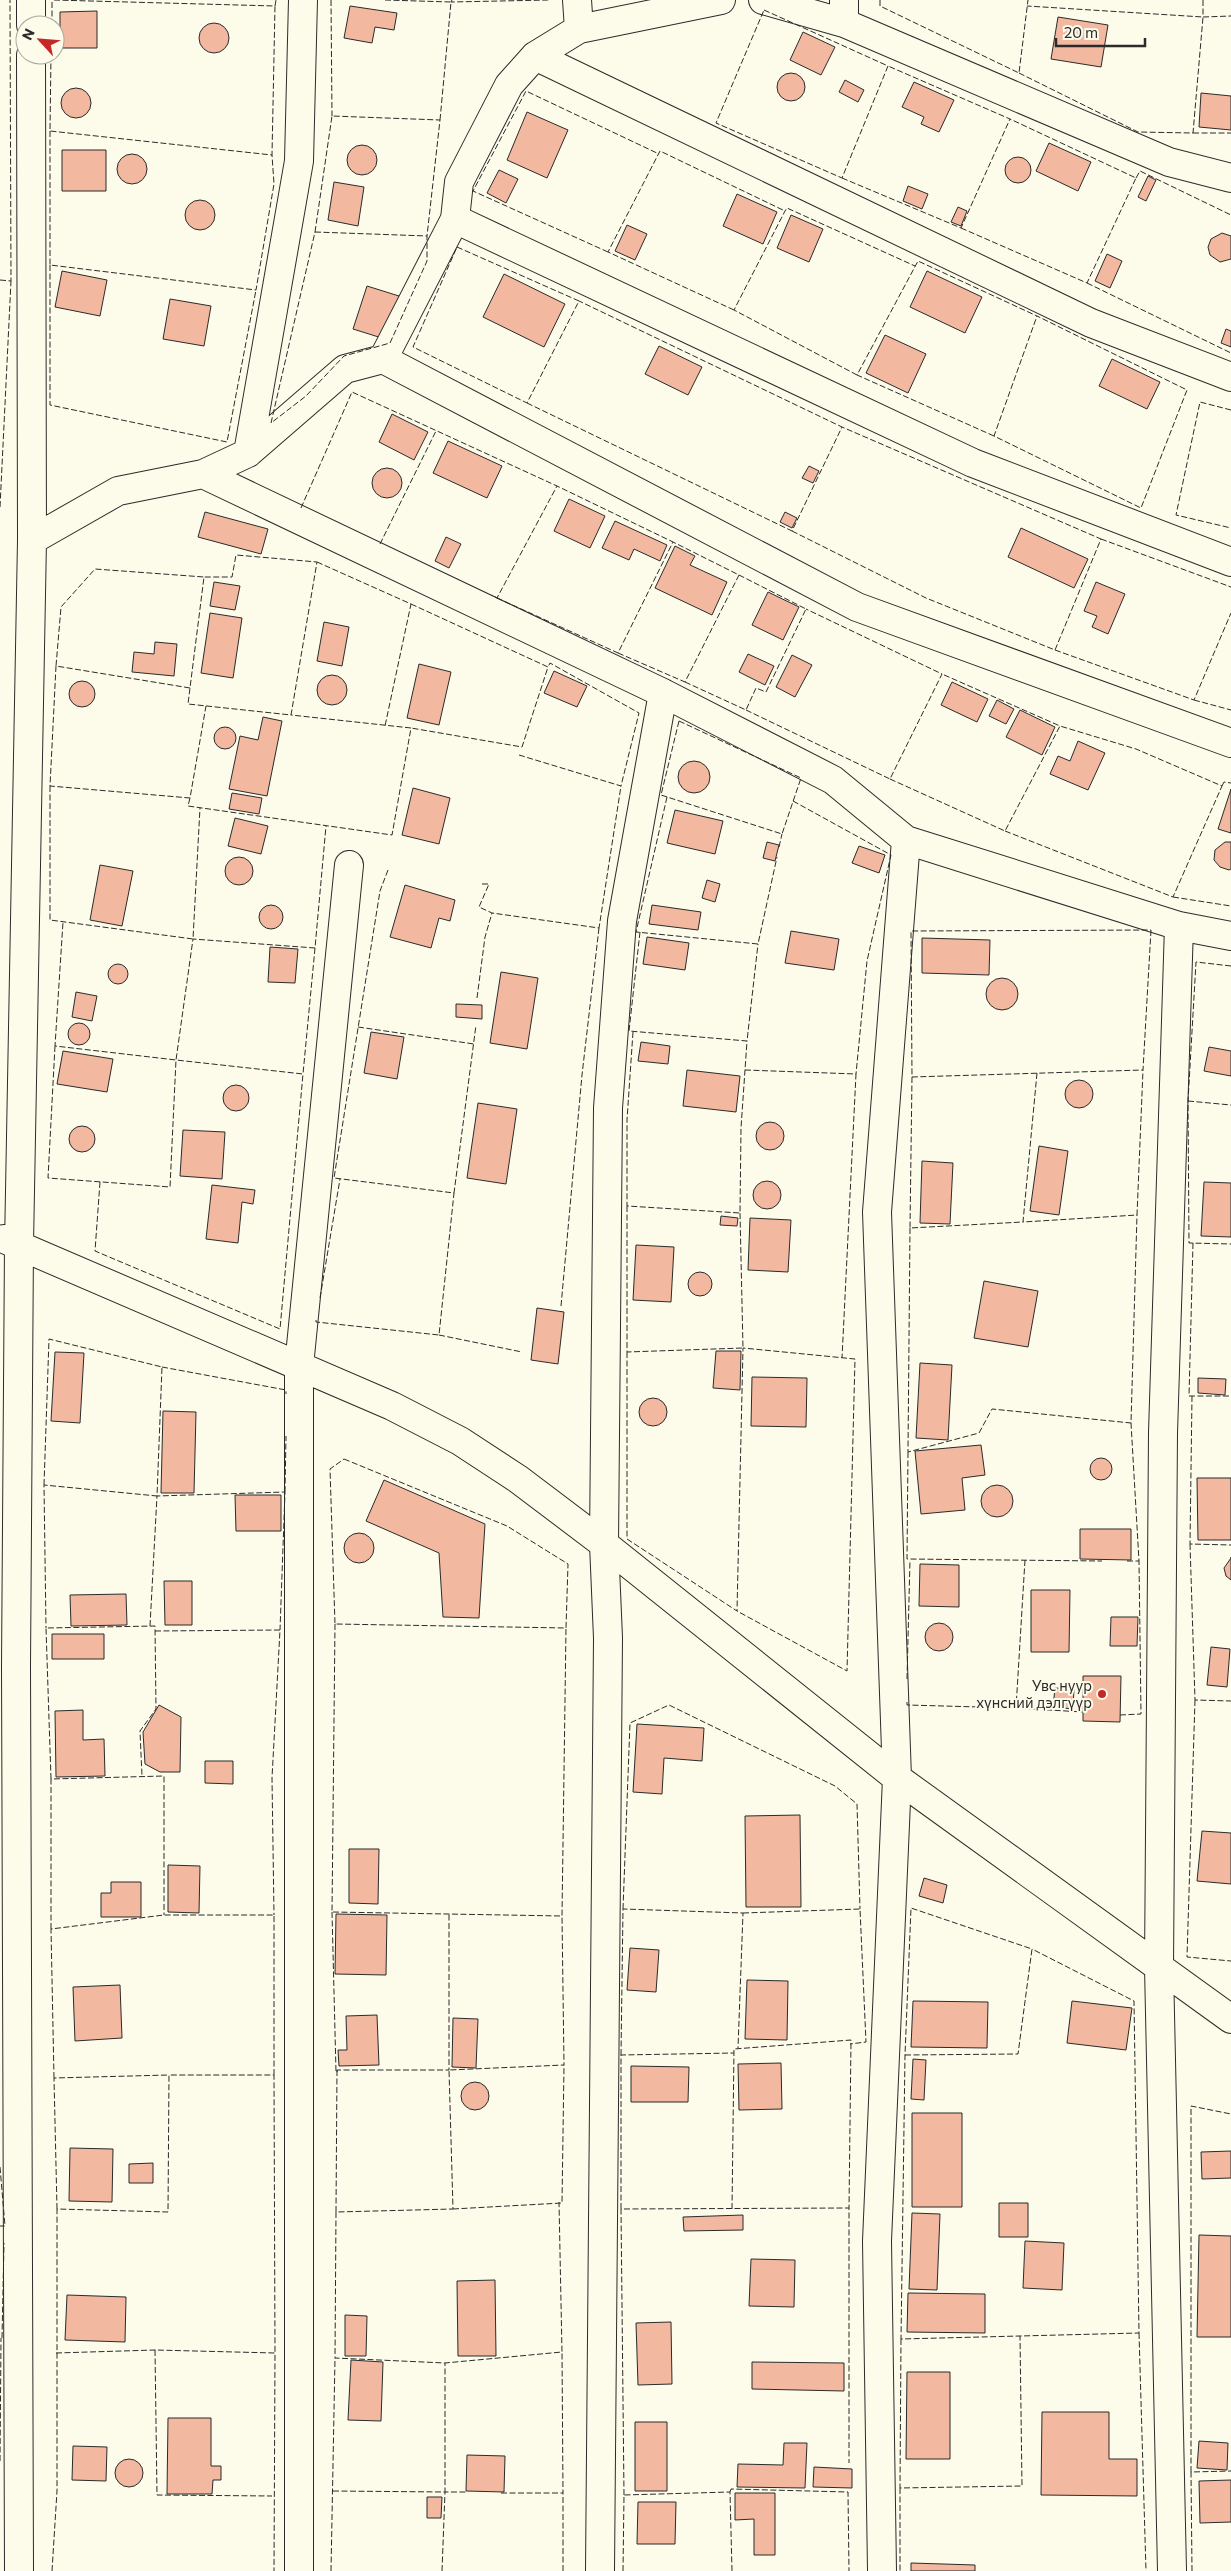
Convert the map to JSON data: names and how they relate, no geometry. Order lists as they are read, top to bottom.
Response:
{
  "places": ["Увс нуур хүнсний дэлгүүр"],
  "scale_bar": "20 m",
  "north": "top left"
}
